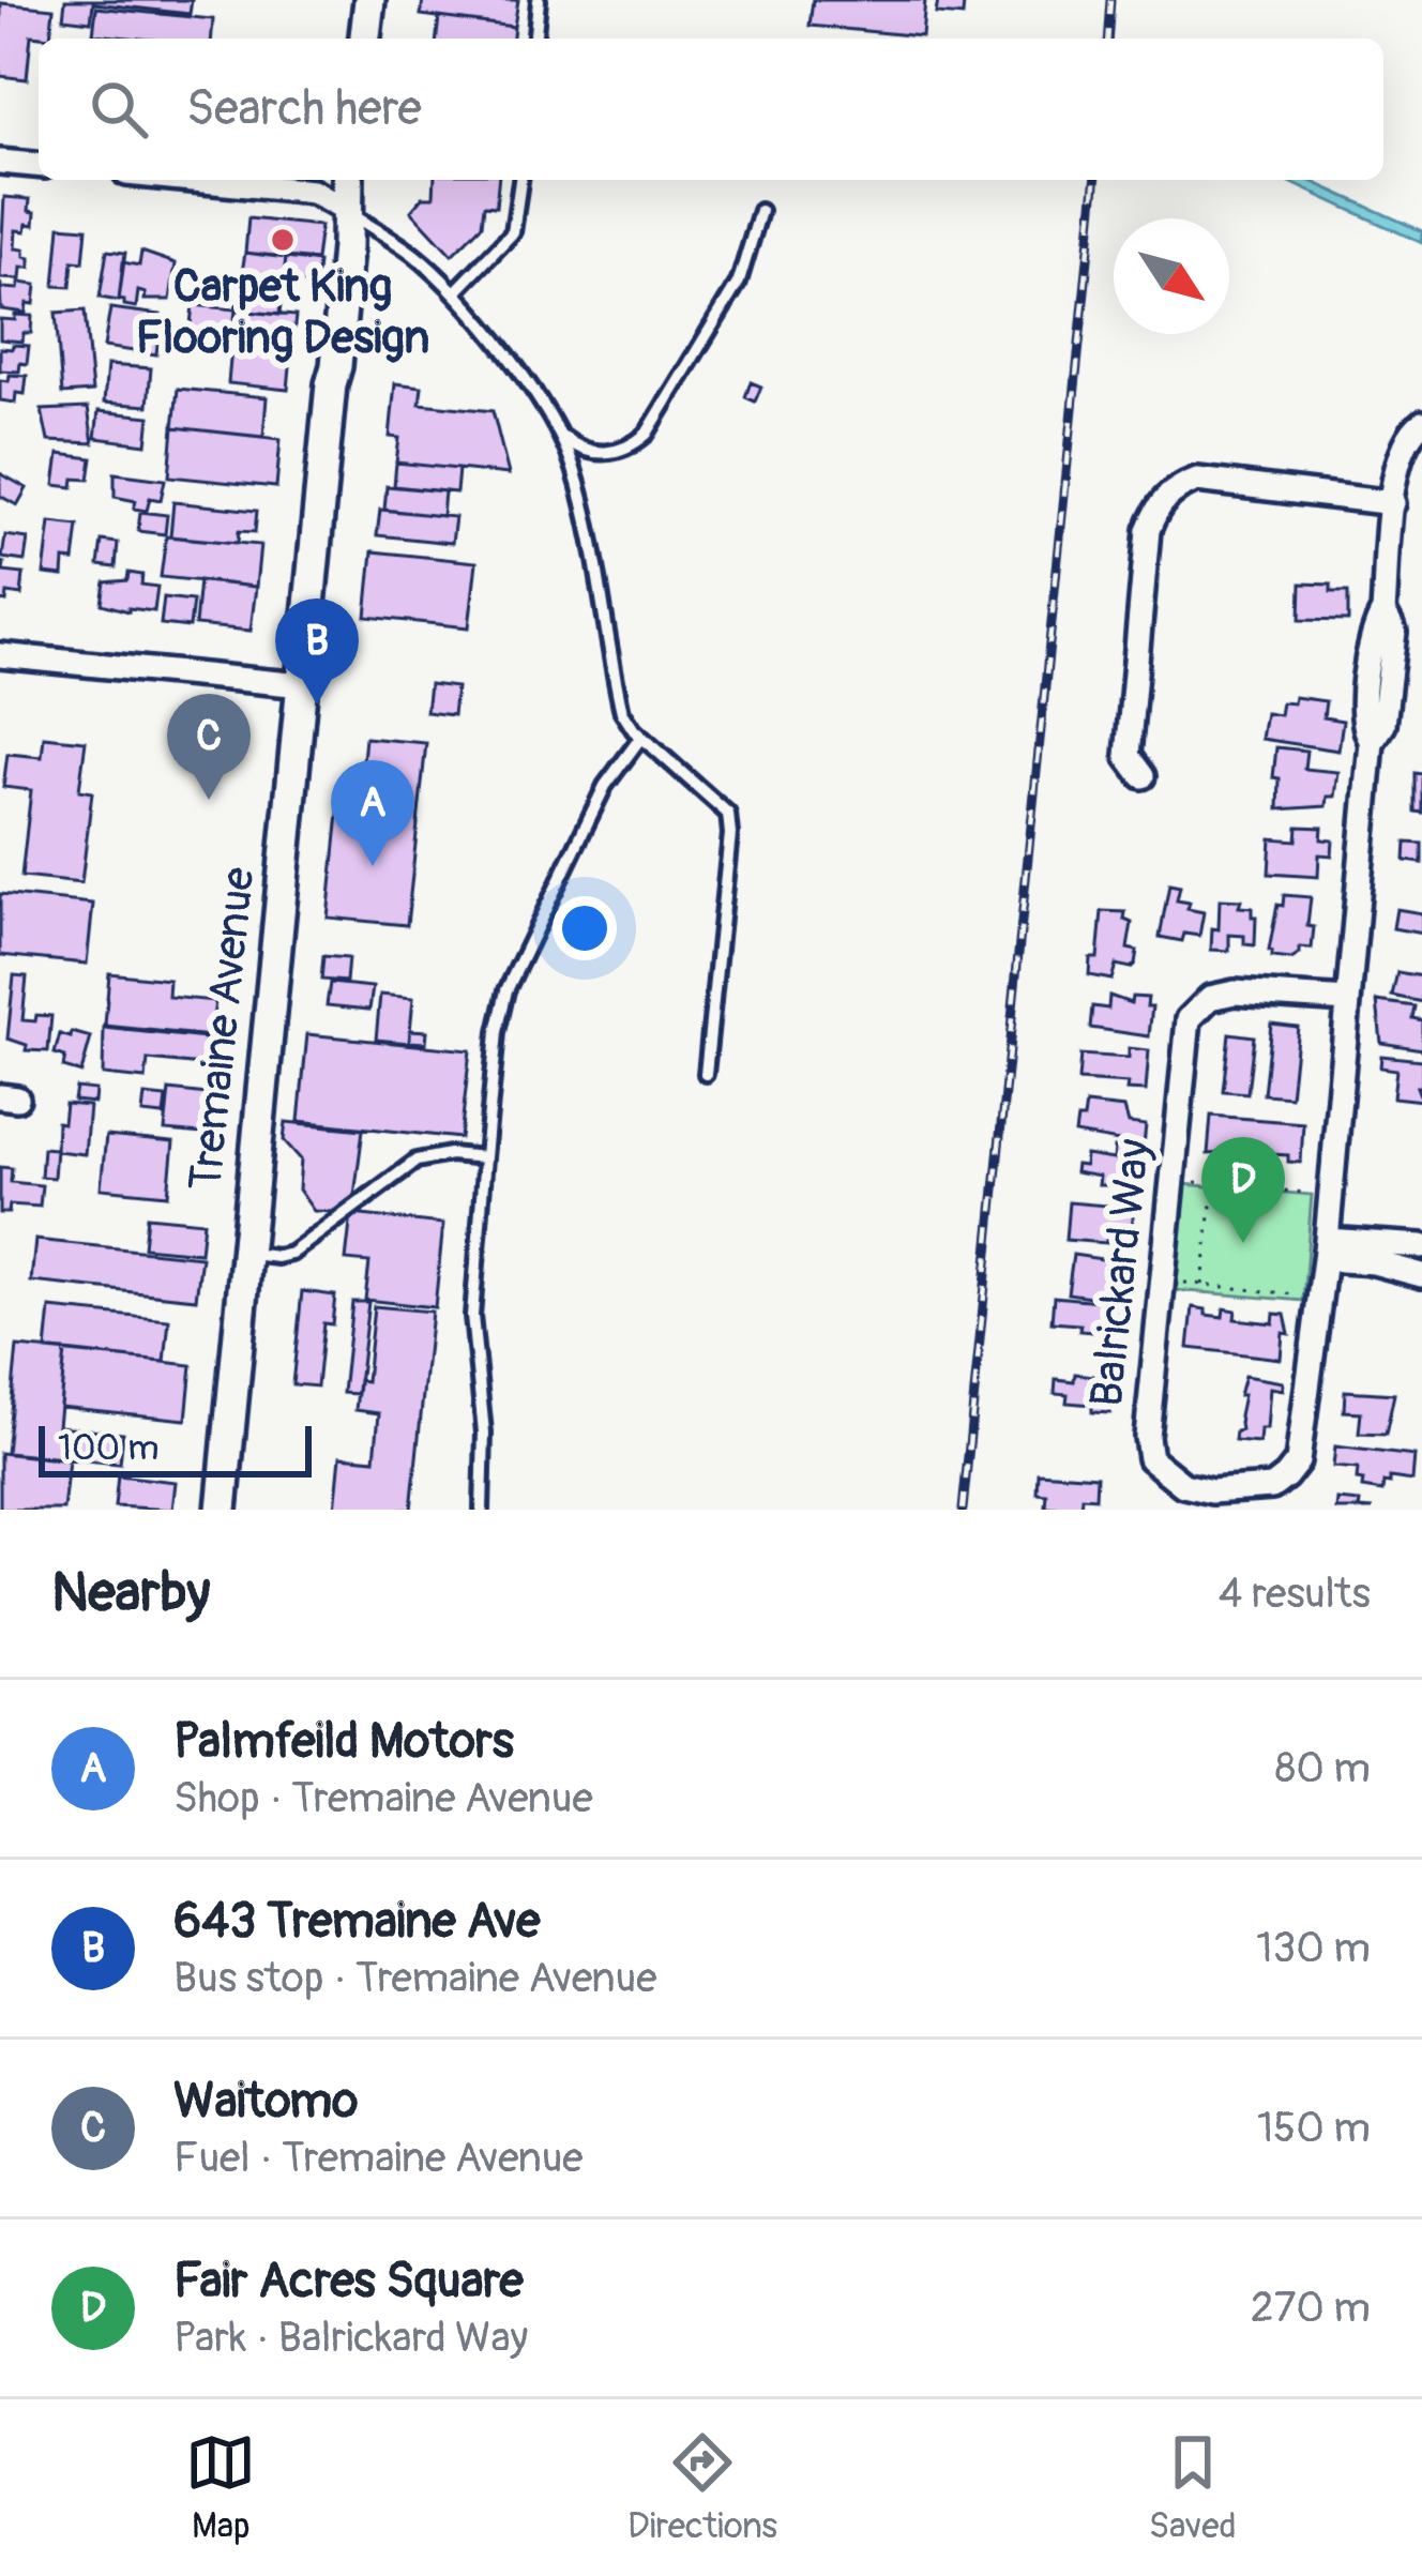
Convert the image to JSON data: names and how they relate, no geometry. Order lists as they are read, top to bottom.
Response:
{
  "streets": {
    "main road": ["Tremaine Avenue"],
    "street": ["Balrickard Way"]
  },
  "places": ["Carpet King Flooring Design"],
  "scale_bar": "100 m",
  "north": "bottom right",
  "page": {
    "search": "Search here",
    "pins": [
      "B",
      "C",
      "A",
      "D"
    ],
    "scale": "100 m",
    "heading": ["Nearby", "4 results"],
    "list": [
      {
        "mark": "A",
        "name": "Palmfeild Motors",
        "note": "Shop · Tremaine Avenue",
        "value": "80 m"
      },
      {
        "mark": "B",
        "name": "643 Tremaine Ave",
        "note": "Bus stop · Tremaine Avenue",
        "value": "130 m"
      },
      {
        "mark": "C",
        "name": "Waitomo",
        "note": "Fuel · Tremaine Avenue",
        "value": "150 m"
      },
      {
        "mark": "D",
        "name": "Fair Acres Square",
        "note": "Park · Balrickard Way",
        "value": "270 m"
      }
    ],
    "nav": ["Map", "Directions", "Saved"]
  }
}
